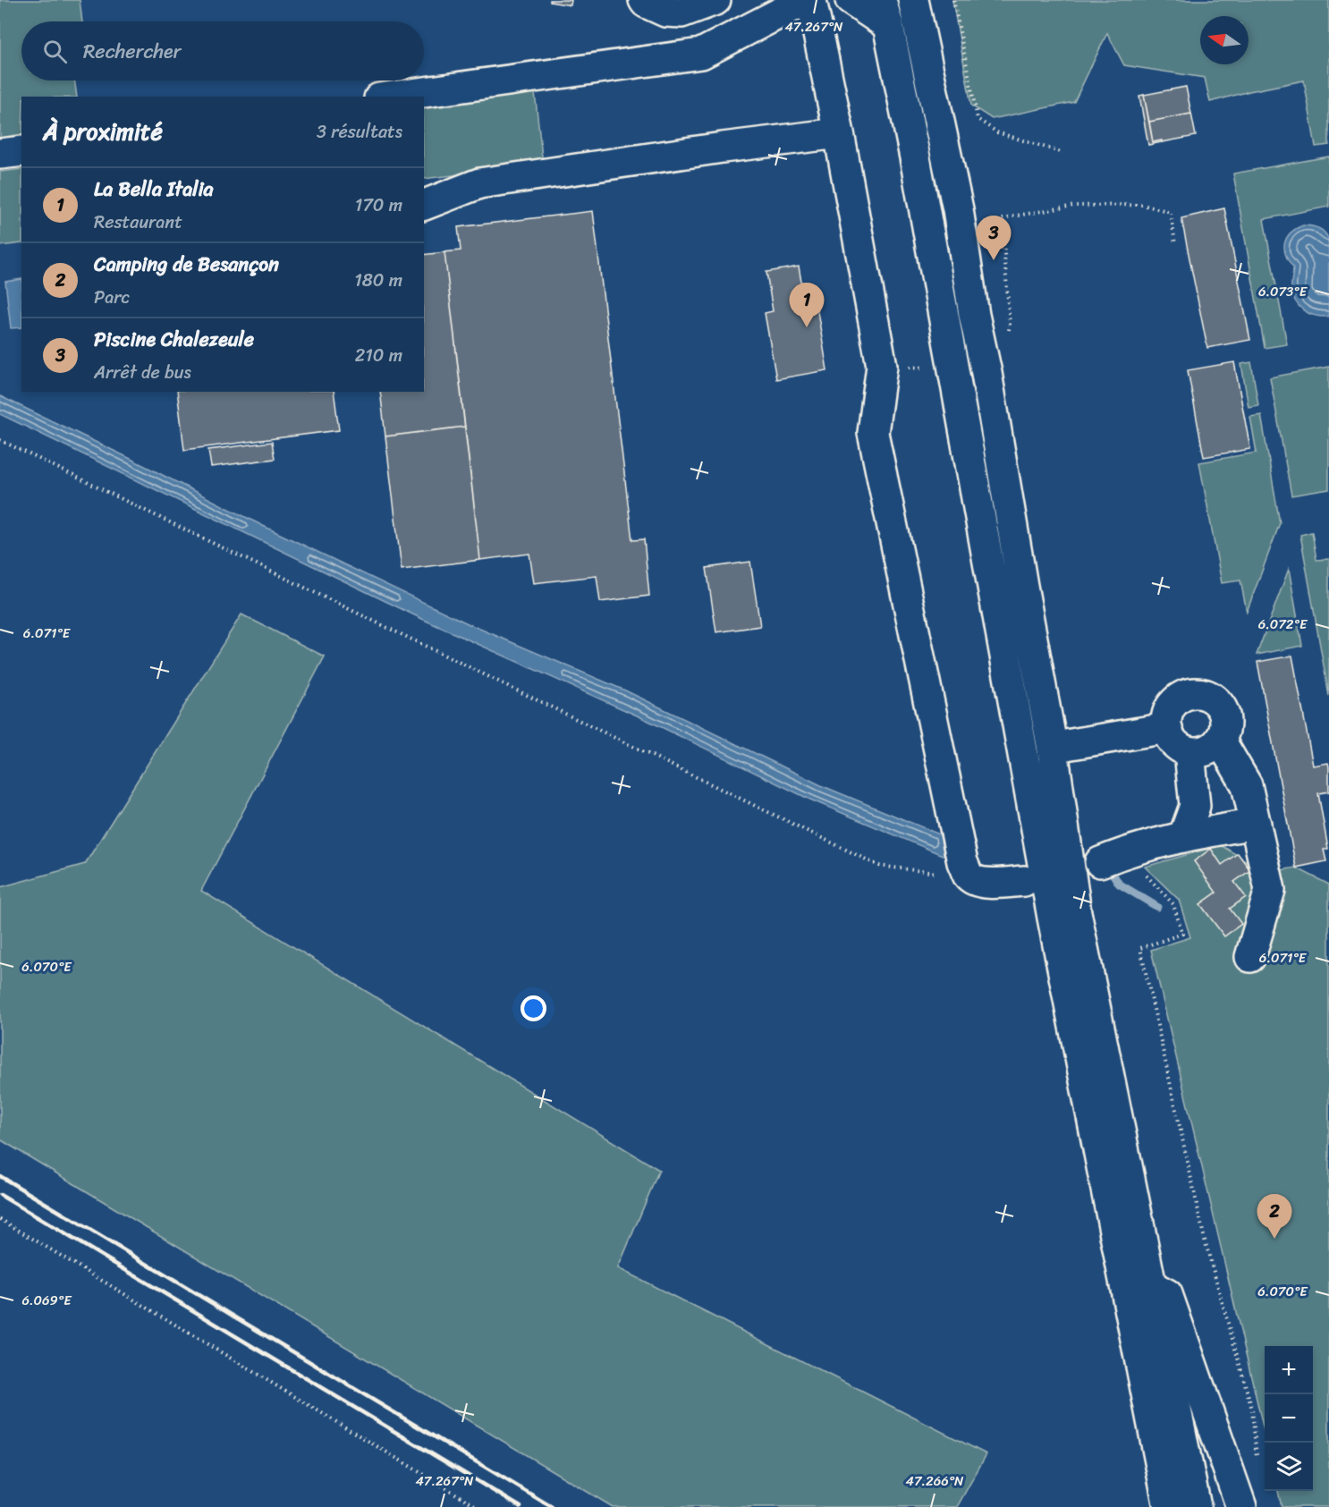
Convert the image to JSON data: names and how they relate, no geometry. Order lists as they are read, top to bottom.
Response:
{
  "north": "left",
  "page": {
    "search": "Rechercher",
    "heading": ["À proximité", "3 résultats"],
    "list": [
      {
        "mark": "1",
        "name": "La Bella Italia",
        "note": "Restaurant",
        "value": "170 m"
      },
      {
        "mark": "2",
        "name": "Camping de Besançon",
        "note": "Parc",
        "value": "180 m"
      },
      {
        "mark": "3",
        "name": "Piscine Chalezeule",
        "note": "Arrêt de bus",
        "value": "210 m"
      }
    ],
    "pins": ["3", "1", "2"],
    "map_buttons": ["+", "−"]
  },
  "coordinates": [
    "47.267°N",
    "6.073°E",
    "6.072°E",
    "6.071°E",
    "6.070°E",
    "6.069°E",
    "47.266°N"
  ]
}
